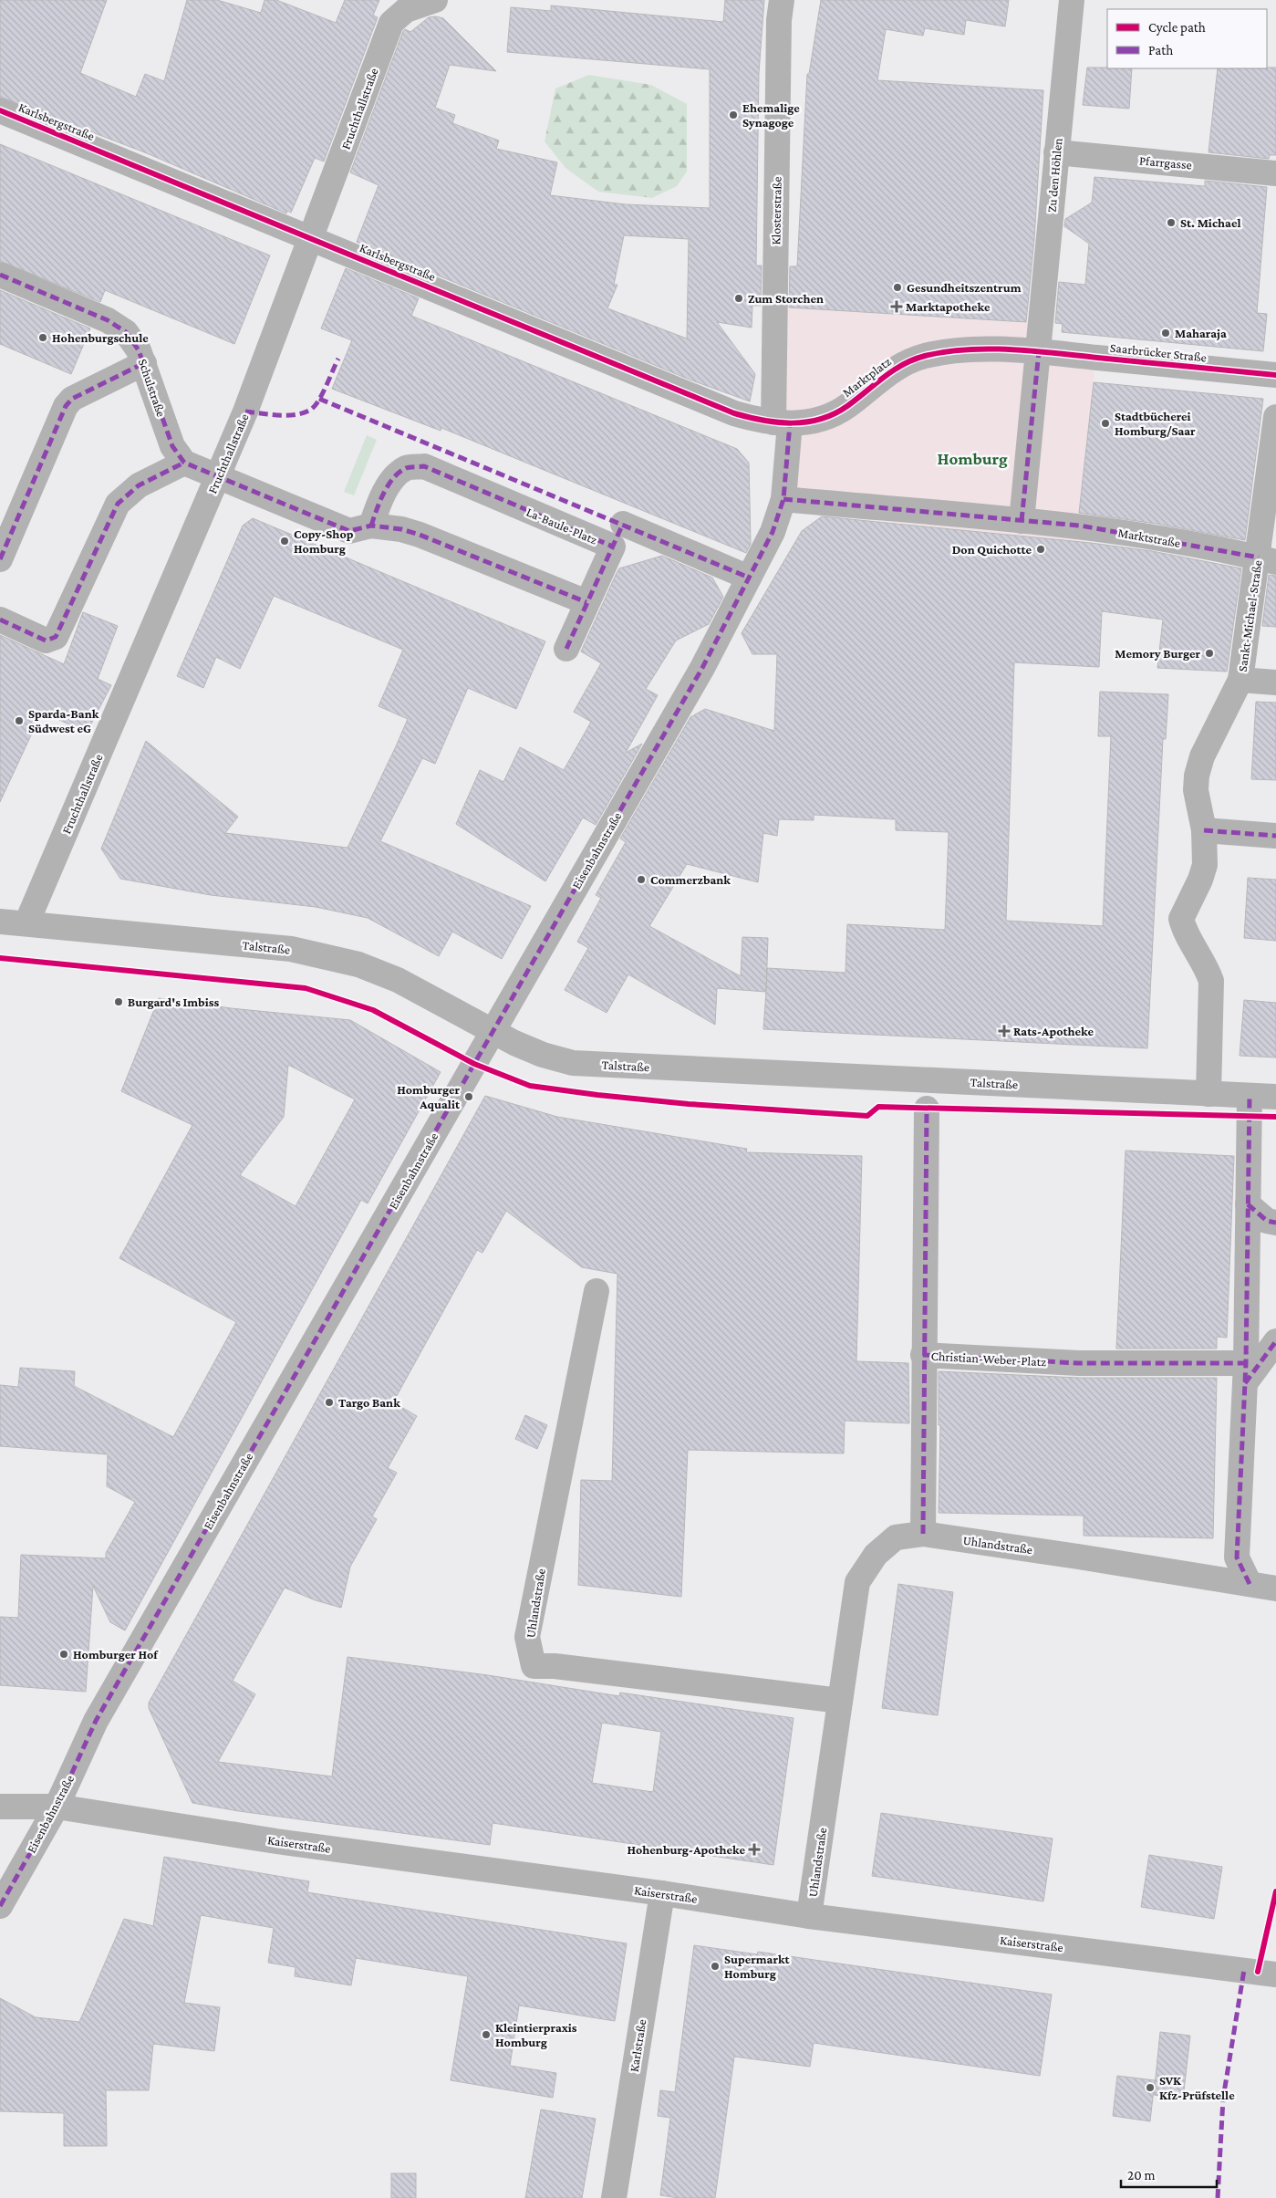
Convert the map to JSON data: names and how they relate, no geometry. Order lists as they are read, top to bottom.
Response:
{
  "streets": {
    "street": [
      "Fruchthallstraße",
      "Karlsbergstraße",
      "Pfarrgasse",
      "Zu den Höhlen",
      "Klosterstraße",
      "Saarbrücker Straße",
      "Marktplatz",
      "Schulstraße",
      "La-Baule-Platz",
      "Marktstraße",
      "Sankt-Michael-Straße",
      "Eisenbahnstraße",
      "Talstraße",
      "Christian-Weber-Platz",
      "Uhlandstraße",
      "Kaiserstraße",
      "Karlstraße"
    ]
  },
  "crossings": [
    ["Fruchthallstraße", "Karlsbergstraße"],
    ["Fruchthallstraße", "Talstraße"],
    ["Karlsbergstraße", "Klosterstraße"],
    ["Karlsbergstraße", "Marktplatz"],
    ["Karlsbergstraße", "Eisenbahnstraße"],
    ["Pfarrgasse", "Zu den Höhlen"],
    ["Zu den Höhlen", "Saarbrücker Straße"],
    ["Zu den Höhlen", "Marktplatz"],
    ["Klosterstraße", "Marktplatz"],
    ["Klosterstraße", "Eisenbahnstraße"],
    ["Saarbrücker Straße", "Marktplatz"],
    ["Marktplatz", "Eisenbahnstraße"],
    ["Marktstraße", "Sankt-Michael-Straße"],
    ["Marktstraße", "Eisenbahnstraße"],
    ["Sankt-Michael-Straße", "Talstraße"],
    ["Eisenbahnstraße", "Talstraße"],
    ["Eisenbahnstraße", "Kaiserstraße"],
    ["Uhlandstraße", "Kaiserstraße"],
    ["Kaiserstraße", "Karlstraße"]
  ],
  "districts": ["Homburg"],
  "places": {
    "other": [
      "Ehemalige Synagoge",
      "St. Michael",
      "Gesundheitszentrum",
      "Zum Storchen",
      "Maharaja",
      "Hohenburgschule",
      "Stadtbücherei Homburg/Saar",
      "Copy-Shop Homburg",
      "Don Quichotte",
      "Memory Burger",
      "Sparda-Bank Südwest eG",
      "Commerzbank",
      "Burgard's Imbiss",
      "Homburger Aqualit",
      "Targo Bank",
      "Homburger Hof",
      "Supermarkt Homburg",
      "Kleintierpraxis Homburg",
      "SVK Kfz-Prüfstelle"
    ],
    "health": ["Marktapotheke", "Rats-Apotheke", "Hohenburg-Apotheke"]
  },
  "legend": ["Cycle path", "Path"],
  "scale_bar": "20 m"
}
